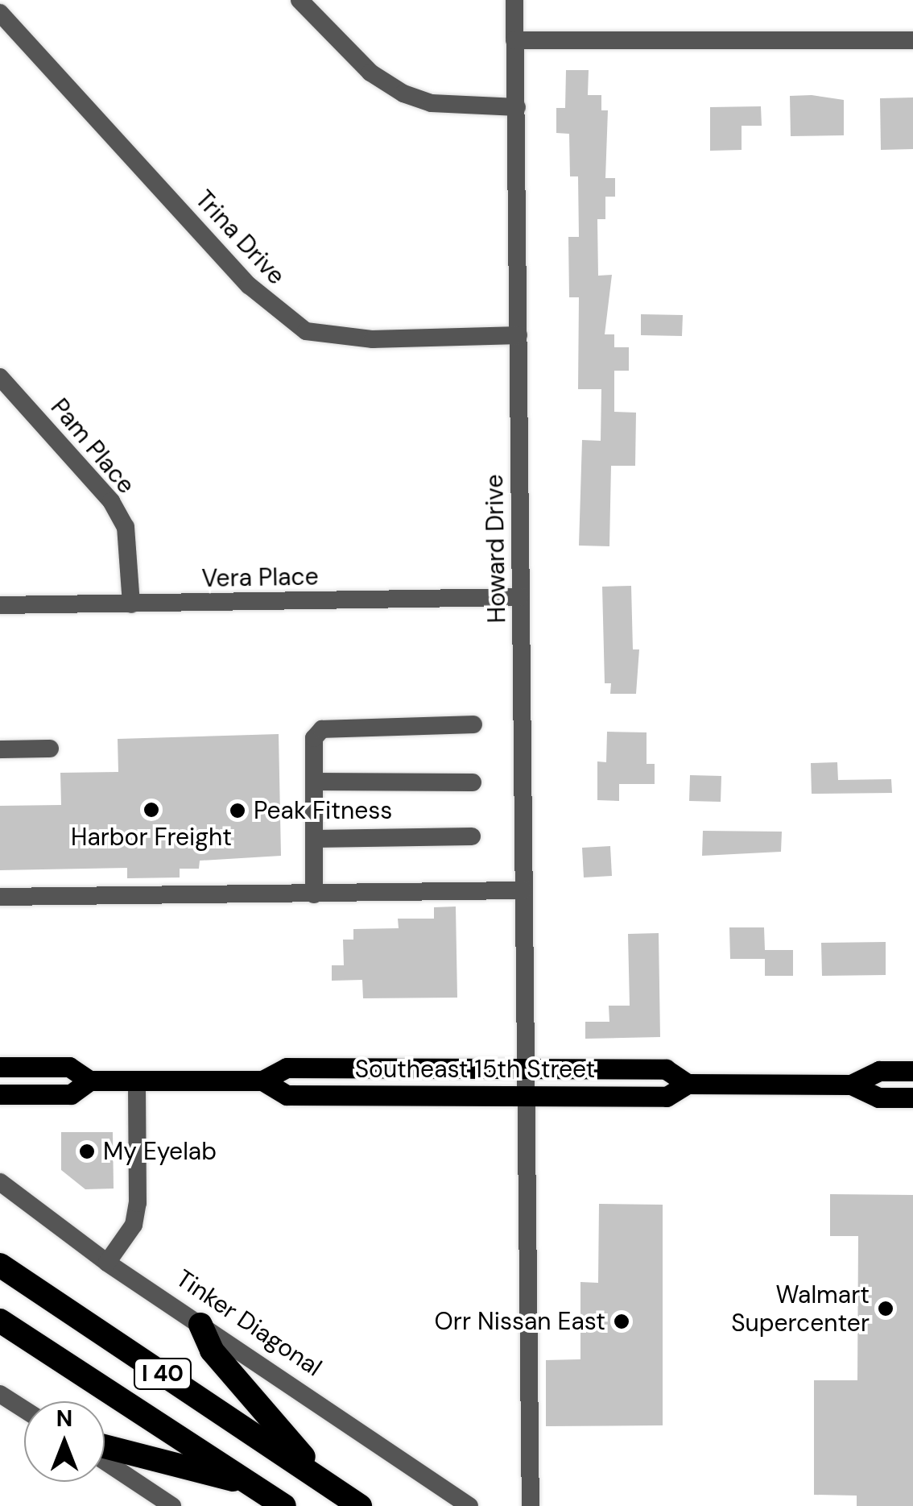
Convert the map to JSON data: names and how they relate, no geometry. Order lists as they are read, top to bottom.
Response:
{
  "streets": {
    "highway": ["I 40"],
    "main road": ["Southeast 15th Street"],
    "street": [
      "Trina Drive",
      "Pam Place",
      "Howard Drive",
      "Vera Place",
      "Tinker Diagonal"
    ]
  },
  "crossings": [
    ["Trina Drive", "Howard Drive"],
    ["Pam Place", "Vera Place"],
    ["Howard Drive", "Vera Place"],
    ["Howard Drive", "Southeast 15th Street"]
  ],
  "places": [
    "Harbor Freight",
    "Peak Fitness",
    "My Eyelab",
    "Walmart Supercenter",
    "Orr Nissan East"
  ],
  "north": "top"
}
